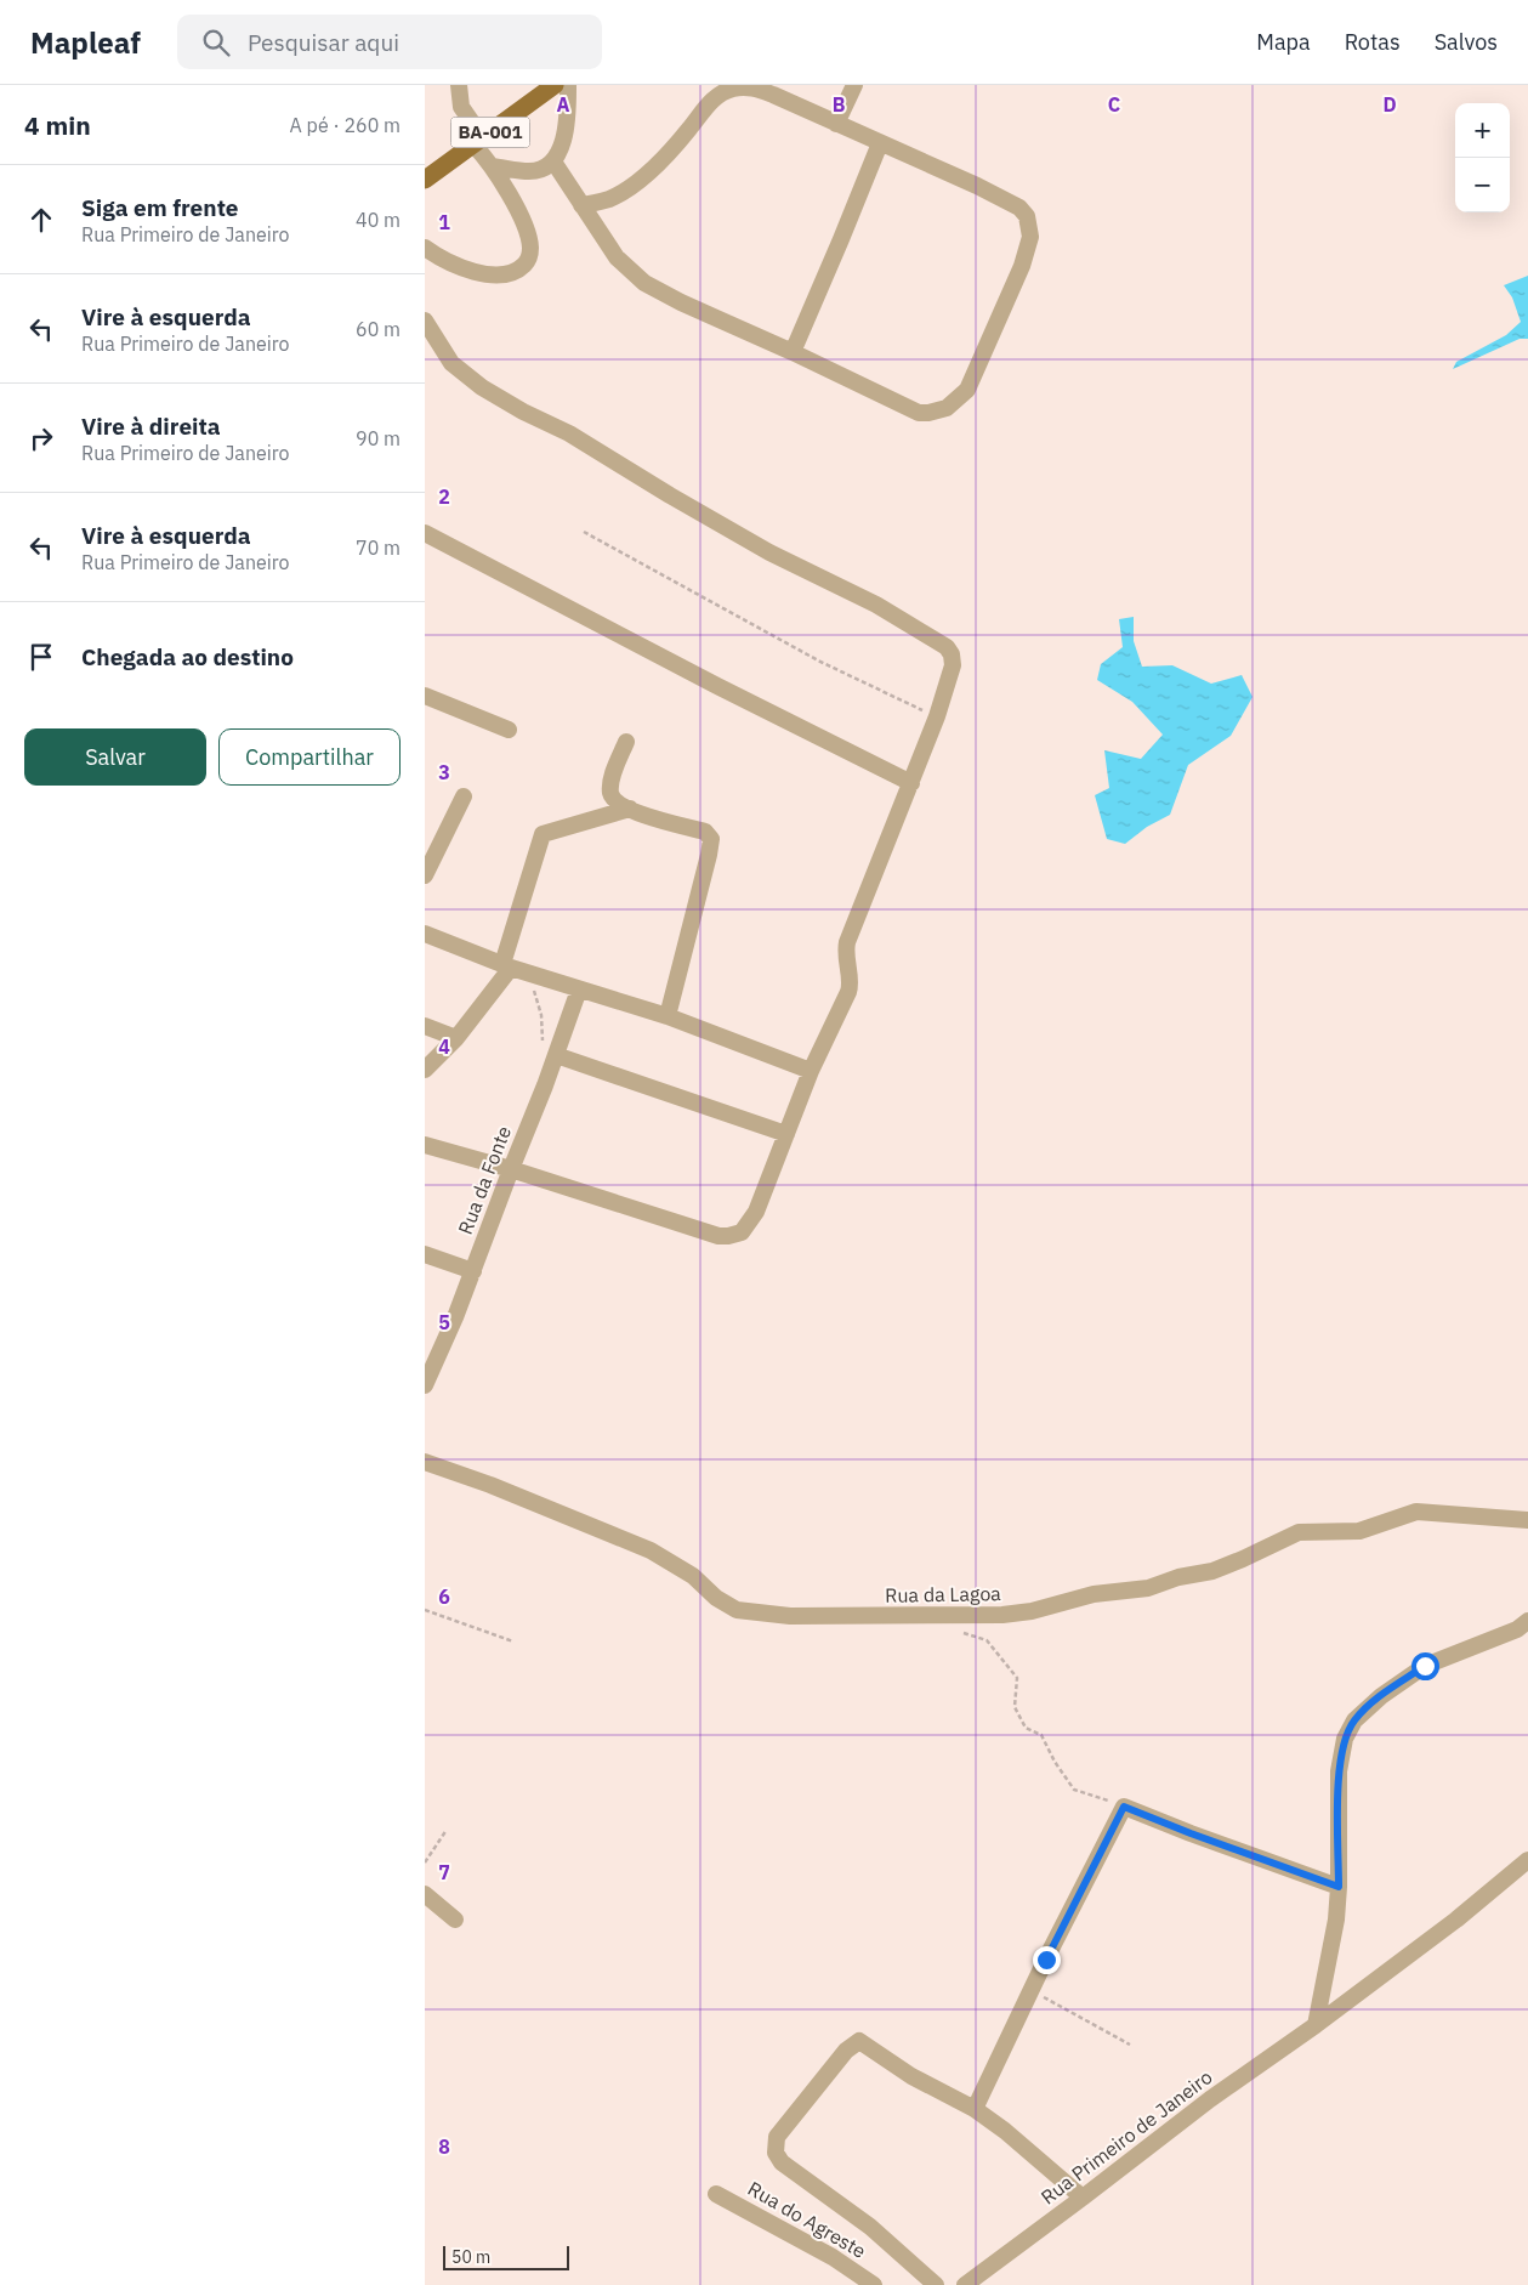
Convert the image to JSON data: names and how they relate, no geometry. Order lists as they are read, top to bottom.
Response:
{
  "streets": {
    "main road": ["BA-001"],
    "street": [
      "Rua da Fonte",
      "Rua da Lagoa",
      "Rua Primeiro de Janeiro",
      "Rua do Agreste"
    ]
  },
  "scale_bar": "50 m",
  "page": {
    "header": "Mapleaf",
    "search": "Pesquisar aqui",
    "nav": ["Mapa", "Rotas", "Salvos"],
    "heading": ["4 min", "A pé · 260 m"],
    "map_buttons": ["+", "−"],
    "list": [
      ["Siga em frente", "Rua Primeiro de Janeiro", "40 m"],
      ["Vire à esquerda", "Rua Primeiro de Janeiro", "60 m"],
      ["Vire à direita", "Rua Primeiro de Janeiro", "90 m"],
      ["Vire à esquerda", "Rua Primeiro de Janeiro", "70 m"],
      "Chegada ao destino"
    ],
    "buttons": ["Salvar", "Compartilhar"],
    "scale": "50 m"
  },
  "grid": {
    "columns": [
      "A",
      "B",
      "C",
      "D"
    ],
    "rows": [
      "1",
      "2",
      "3",
      "4",
      "5",
      "6",
      "7",
      "8"
    ]
  }
}
